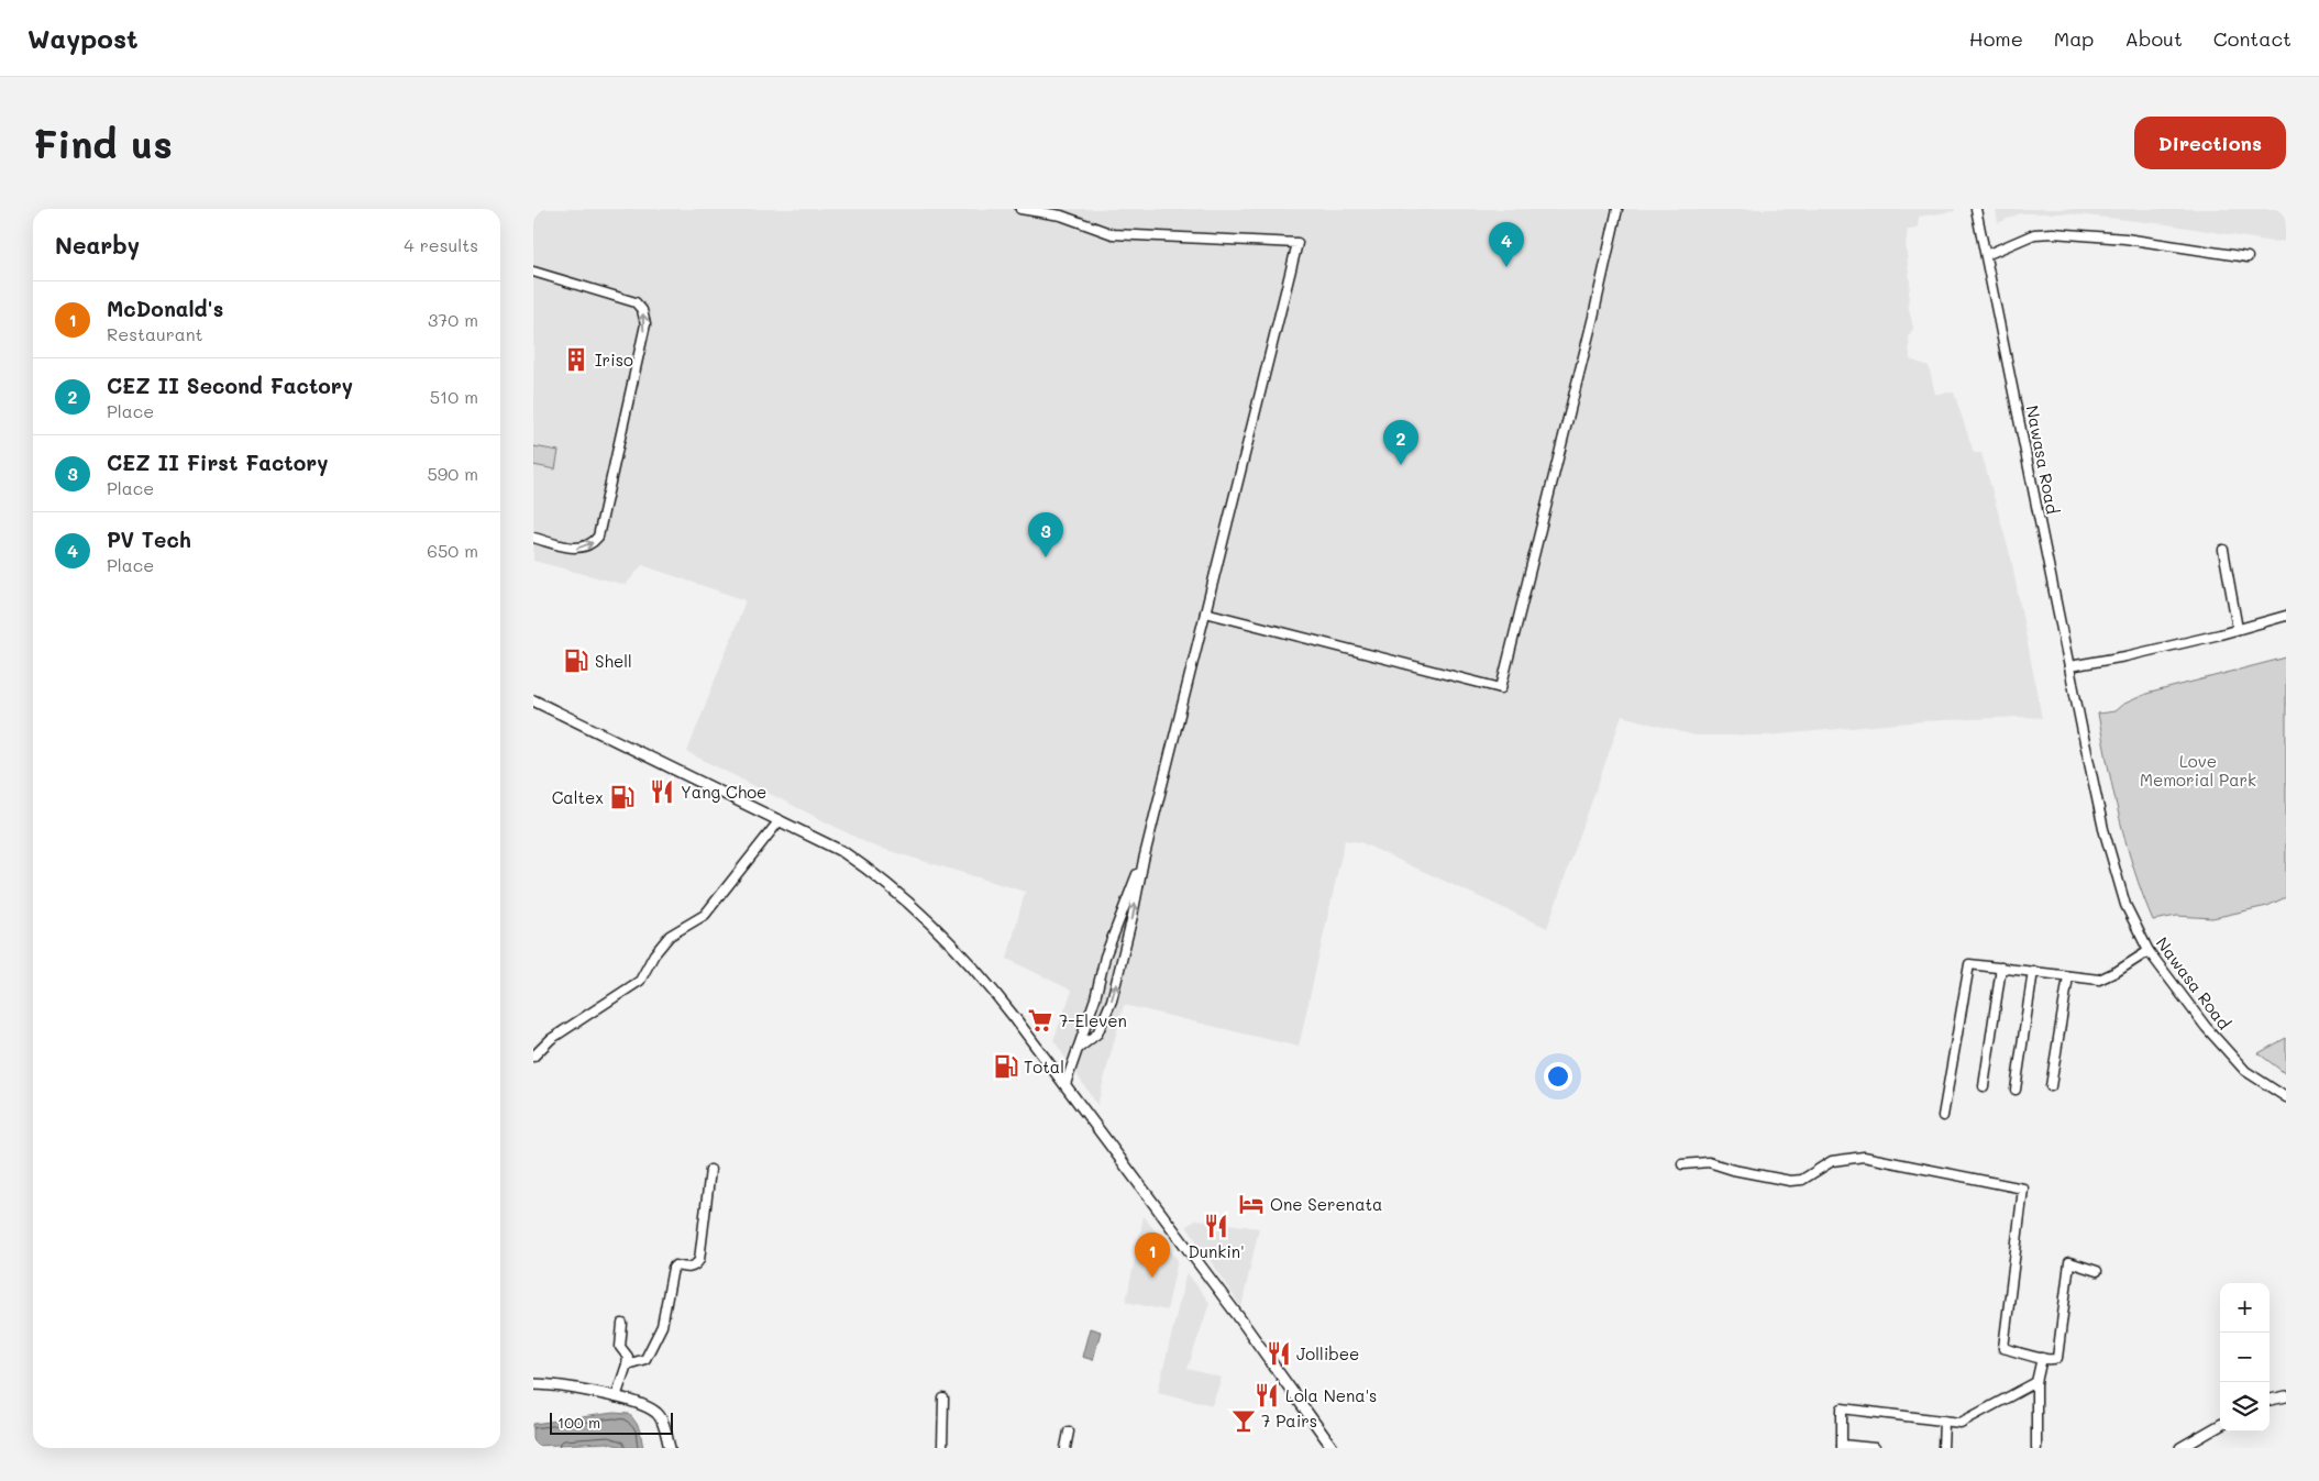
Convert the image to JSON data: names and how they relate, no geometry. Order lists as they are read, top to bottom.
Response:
{
  "streets": {
    "street": ["Nawasa Road"]
  },
  "parks": ["Love Memorial Park"],
  "places": {
    "building": ["Iriso"],
    "fuel station": ["Shell", "Caltex", "Total"],
    "restaurant": [
      "Yang Choe",
      "Dunkin'",
      "Jollibee",
      "Lola Nena's"
    ],
    "supermarket": ["7-Eleven"],
    "hotel": ["One Serenata"],
    "bar": ["7 Pairs"]
  },
  "scale_bar": "100 m",
  "page": {
    "header": "Waypost",
    "nav": [
      "Home",
      "Map",
      "About",
      "Contact"
    ],
    "buttons": "Directions",
    "title": "Find us",
    "heading": ["Nearby", "4 results"],
    "pins": [
      "4",
      "2",
      "3",
      "1"
    ],
    "list": [
      {
        "mark": "1",
        "name": "McDonald's",
        "note": "Restaurant",
        "value": "370 m"
      },
      {
        "mark": "2",
        "name": "CEZ II Second Factory",
        "note": "Place",
        "value": "510 m"
      },
      {
        "mark": "3",
        "name": "CEZ II First Factory",
        "note": "Place",
        "value": "590 m"
      },
      {
        "mark": "4",
        "name": "PV Tech",
        "note": "Place",
        "value": "650 m"
      }
    ],
    "map_buttons": ["+", "−"],
    "scale": "100 m"
  }
}
